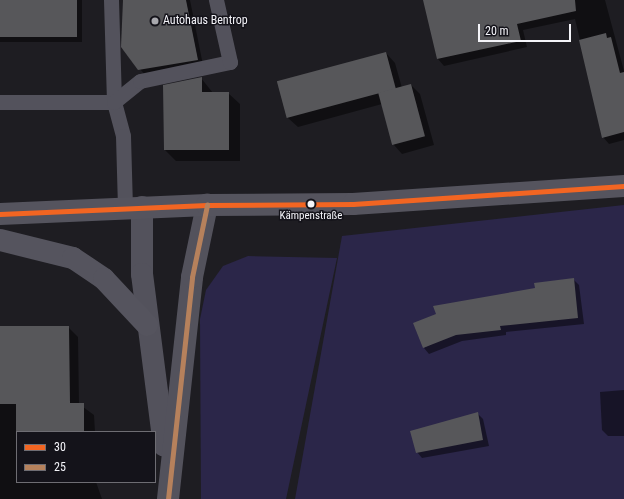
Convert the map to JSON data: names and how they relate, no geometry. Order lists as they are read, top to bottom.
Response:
{
  "places": ["Autohaus Bentrop", "Kämpenstraße"],
  "lines": ["transit line 30", "transit line 25"],
  "legend": ["30", "25"],
  "scale_bar": "20 m"
}
